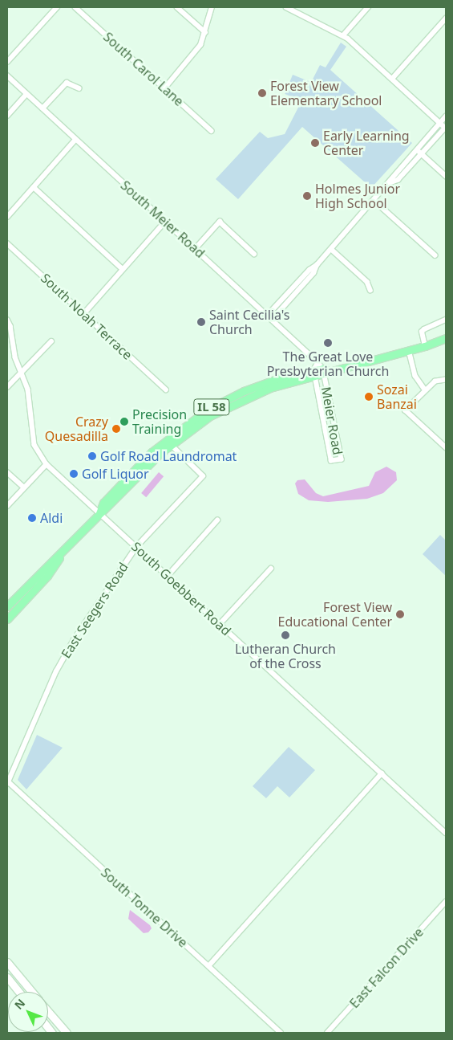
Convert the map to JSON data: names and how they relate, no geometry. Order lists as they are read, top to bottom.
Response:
{
  "streets": {
    "main road": ["IL 58"],
    "street": [
      "South Carol Lane",
      "South Meier Road",
      "South Noah Terrace",
      "Meier Road",
      "South Goebbert Road",
      "East Seegers Road",
      "South Tonne Drive",
      "East Falcon Drive"
    ]
  },
  "crossings": [
    ["South Meier Road", "IL 58"],
    ["South Meier Road", "Meier Road"],
    ["IL 58", "Meier Road"],
    ["IL 58", "South Goebbert Road"],
    ["IL 58", "East Seegers Road"],
    ["South Goebbert Road", "East Seegers Road"],
    ["East Seegers Road", "South Tonne Drive"]
  ],
  "places": [
    "Forest View Elementary School",
    "Early Learning Center",
    "Holmes Junior High School",
    "Saint Cecilia's Church",
    "The Great Love Presbyterian Church",
    "Sozai Banzai",
    "Precision Training",
    "Crazy Quesadilla",
    "Golf Road Laundromat",
    "Golf Liquor",
    "Aldi",
    "Forest View Educational Center",
    "Lutheran Church of the Cross"
  ],
  "north": "top left"
}
